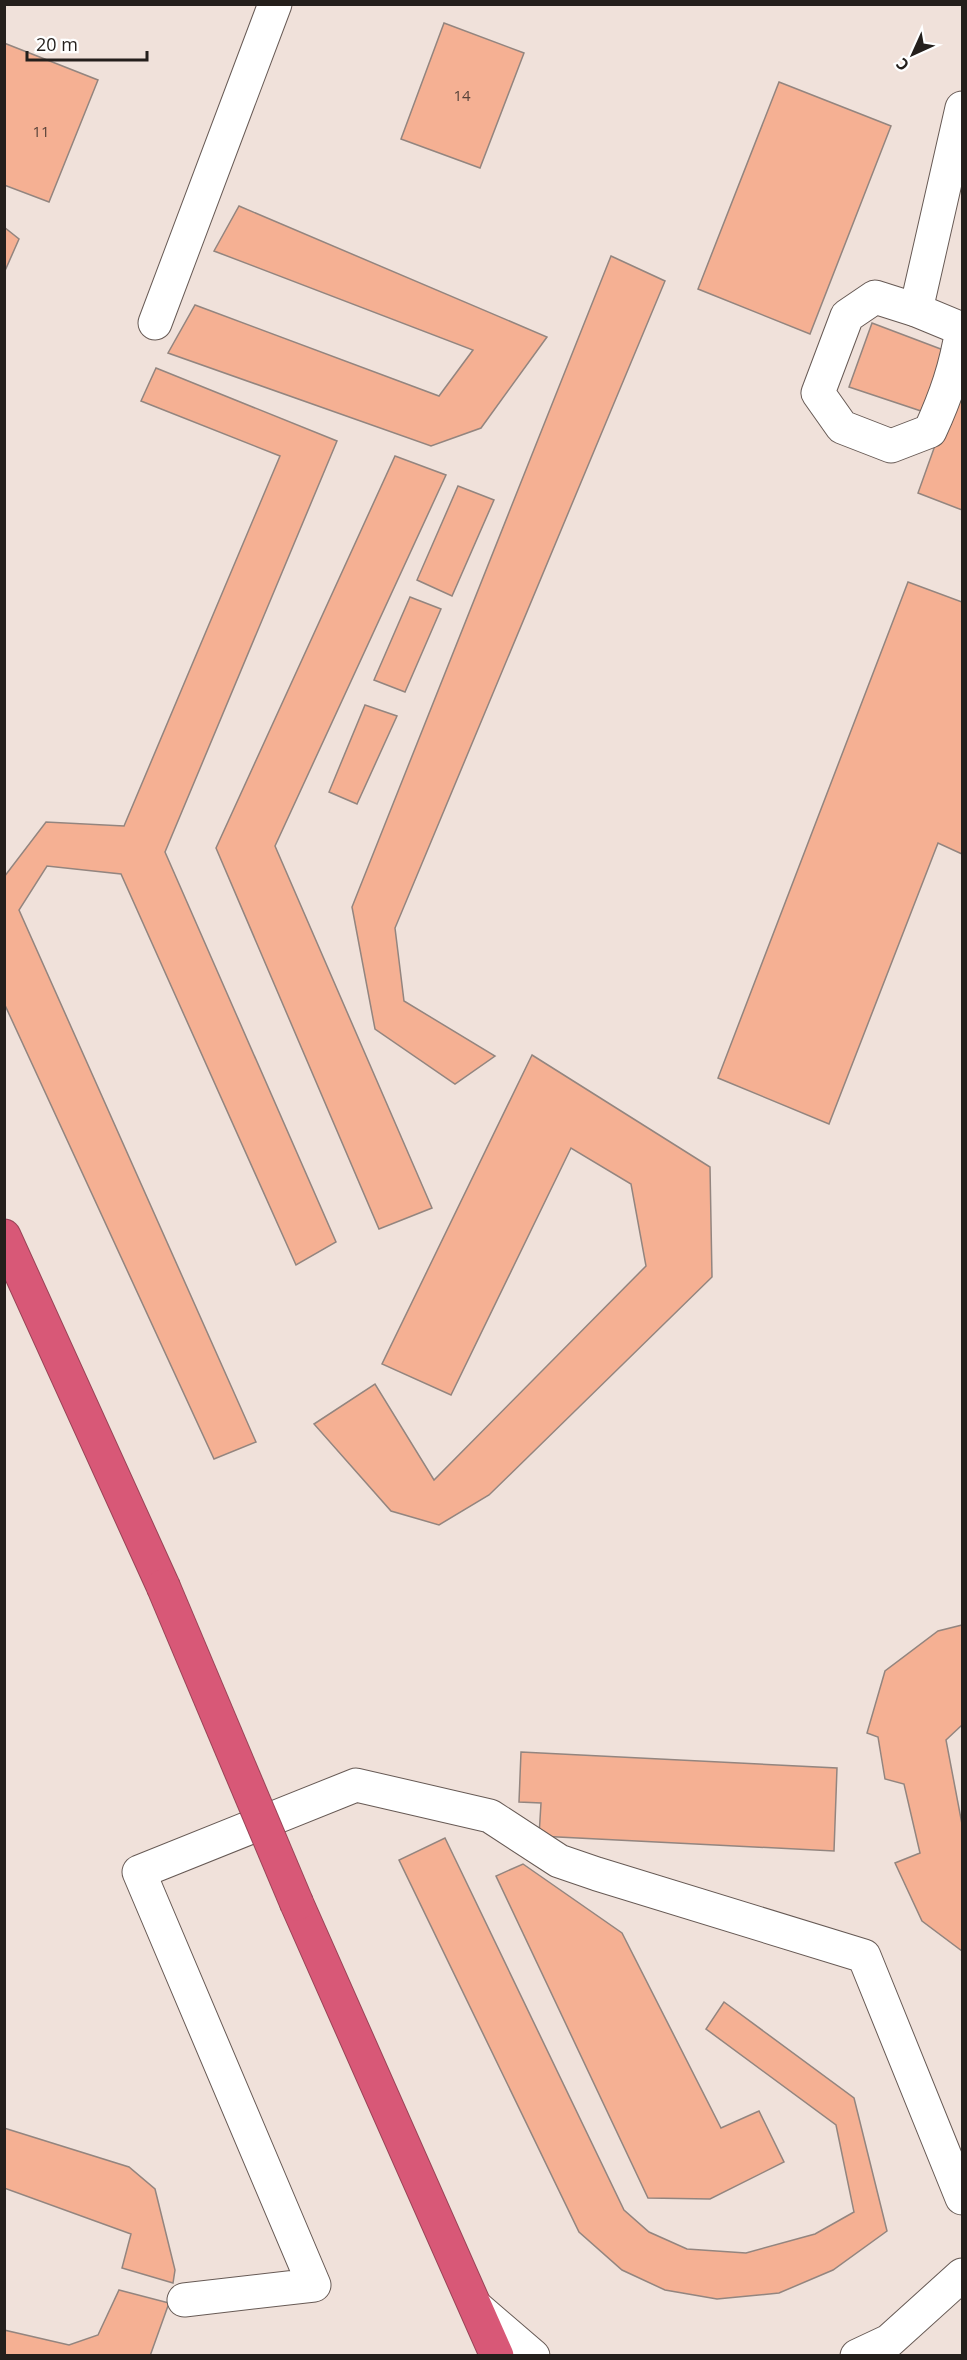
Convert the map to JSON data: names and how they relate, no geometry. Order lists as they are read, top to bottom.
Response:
{
  "house_numbers": ["14", "11"],
  "scale_bar": "20 m",
  "north": "bottom left"
}
